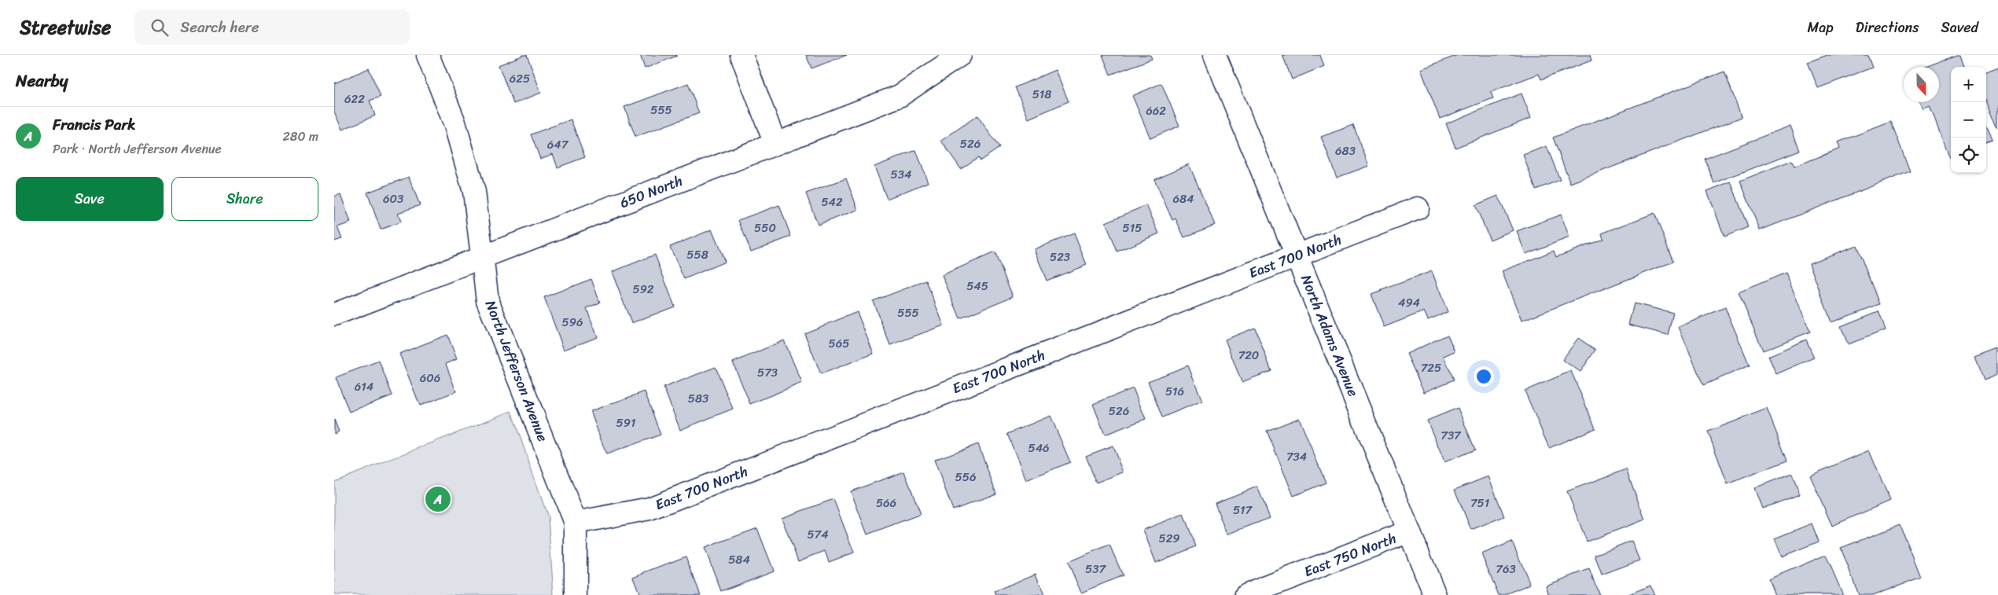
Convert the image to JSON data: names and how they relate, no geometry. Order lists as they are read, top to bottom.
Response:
{
  "streets": {
    "street": [
      "650 North",
      "East 700 North",
      "North Adams Avenue",
      "North Jefferson Avenue",
      "East 750 North"
    ]
  },
  "crossings": [
    ["650 North", "North Jefferson Avenue"],
    ["East 700 North", "North Adams Avenue"],
    ["East 700 North", "North Jefferson Avenue"],
    ["North Adams Avenue", "East 750 North"]
  ],
  "house_numbers": [
    "625",
    "518",
    "622",
    "555",
    "662",
    "526",
    "647",
    "683",
    "534",
    "603",
    "684",
    "542",
    "550",
    "515",
    "558",
    "523",
    "545",
    "592",
    "494",
    "555",
    "596",
    "565",
    "720",
    "725",
    "573",
    "606",
    "614",
    "516",
    "583",
    "526",
    "591",
    "737",
    "546",
    "734",
    "556",
    "566",
    "751",
    "517",
    "574",
    "529",
    "584",
    "537",
    "763"
  ],
  "north": "bottom",
  "page": {
    "header": "Streetwise",
    "search": "Search here",
    "nav": ["Map", "Directions", "Saved"],
    "heading": "Nearby",
    "map_buttons": ["+", "−"],
    "list": [
      {
        "mark": "A",
        "name": "Francis Park",
        "note": "Park · North Jefferson Avenue",
        "value": "280 m"
      }
    ],
    "buttons": ["Save", "Share"],
    "pins": "A"
  }
}
